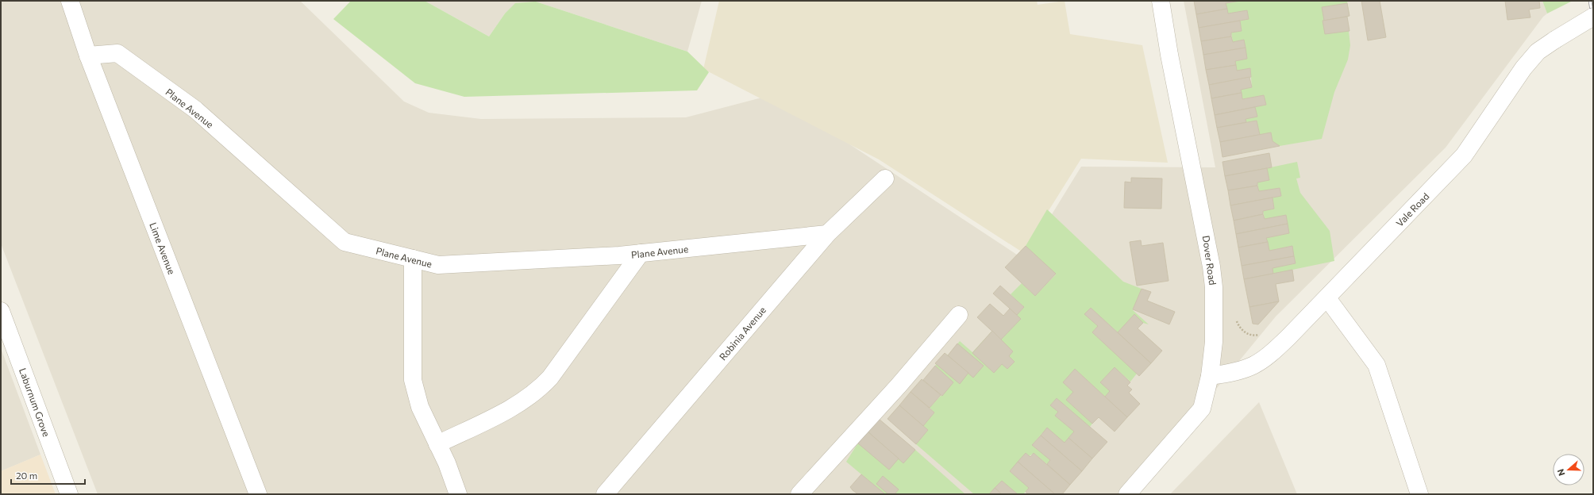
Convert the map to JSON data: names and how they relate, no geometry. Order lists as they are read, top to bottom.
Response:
{
  "streets": {
    "street": [
      "Plane Avenue",
      "Vale Road",
      "Lime Avenue",
      "Dover Road",
      "Robinia Avenue",
      "Laburnum Grove"
    ]
  },
  "crossings": [
    ["Plane Avenue", "Lime Avenue"],
    ["Plane Avenue", "Robinia Avenue"],
    ["Vale Road", "Dover Road"]
  ],
  "scale_bar": "20 m",
  "north": "left"
}
